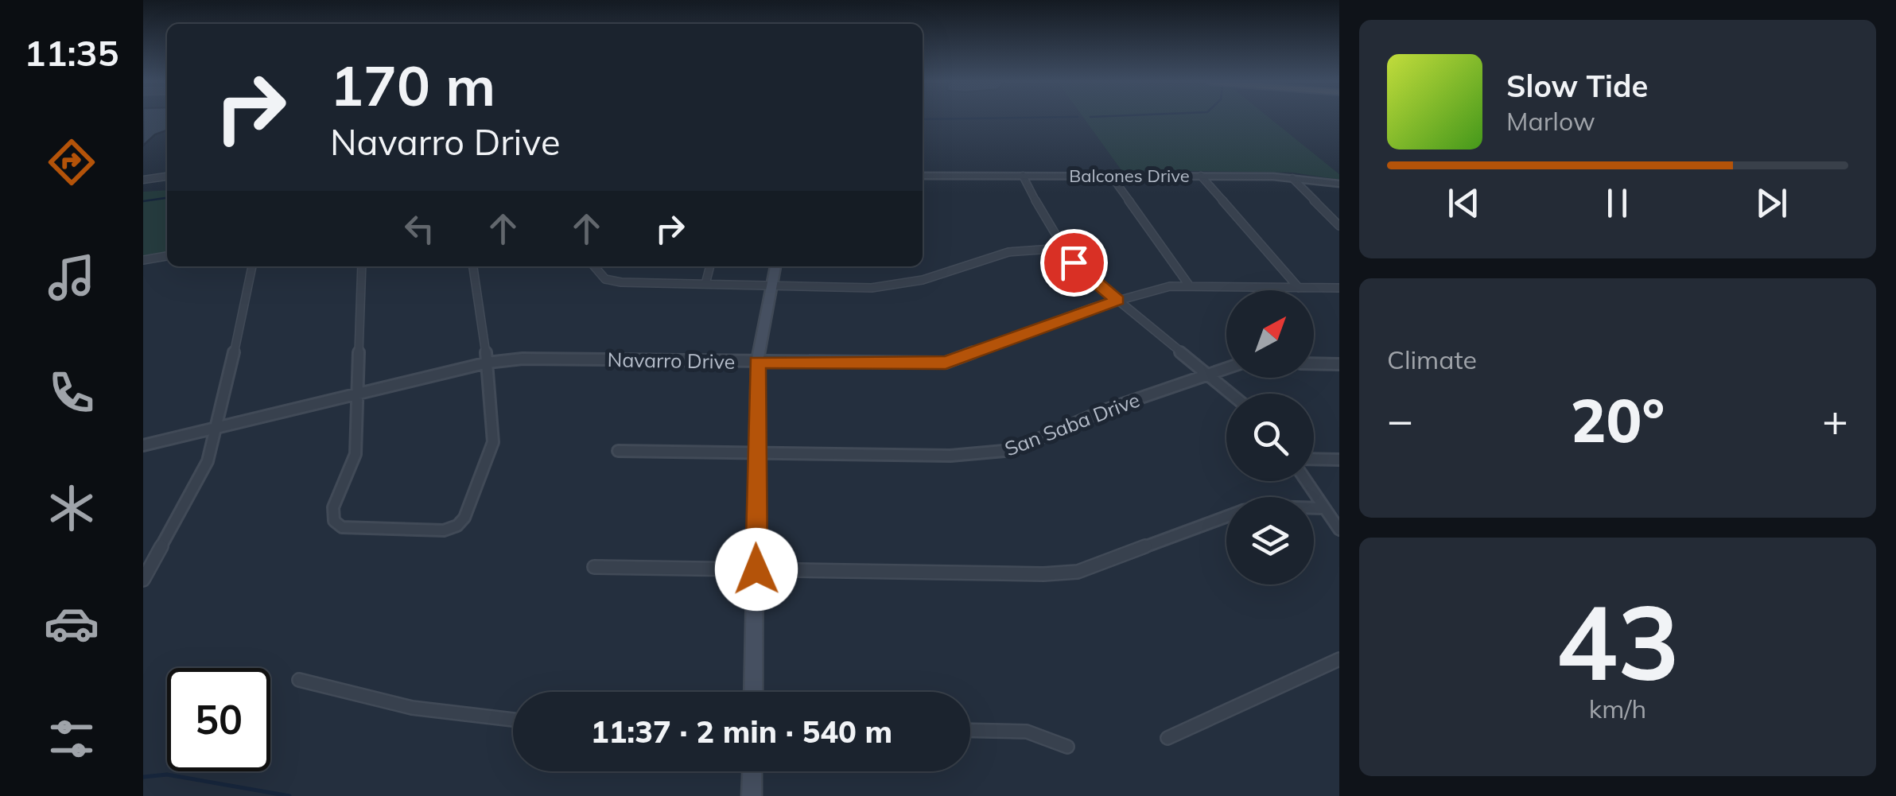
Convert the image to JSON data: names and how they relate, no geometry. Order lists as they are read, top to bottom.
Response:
{
  "streets": {
    "street": ["Balcones Drive", "Navarro Drive", "San Saba Drive"]
  },
  "north": "top right",
  "page": {
    "tabs": "11:35",
    "turn": ["170 m", "Navarro Drive"],
    "song": ["Slow Tide", "Marlow"],
    "tile": [
      "Climate",
      ["43", "km/h"]
    ],
    "heat": ["−", "20°", "+"],
    "limit": "50",
    "trip": "11:37 · 2 min · 540 m"
  }
}
